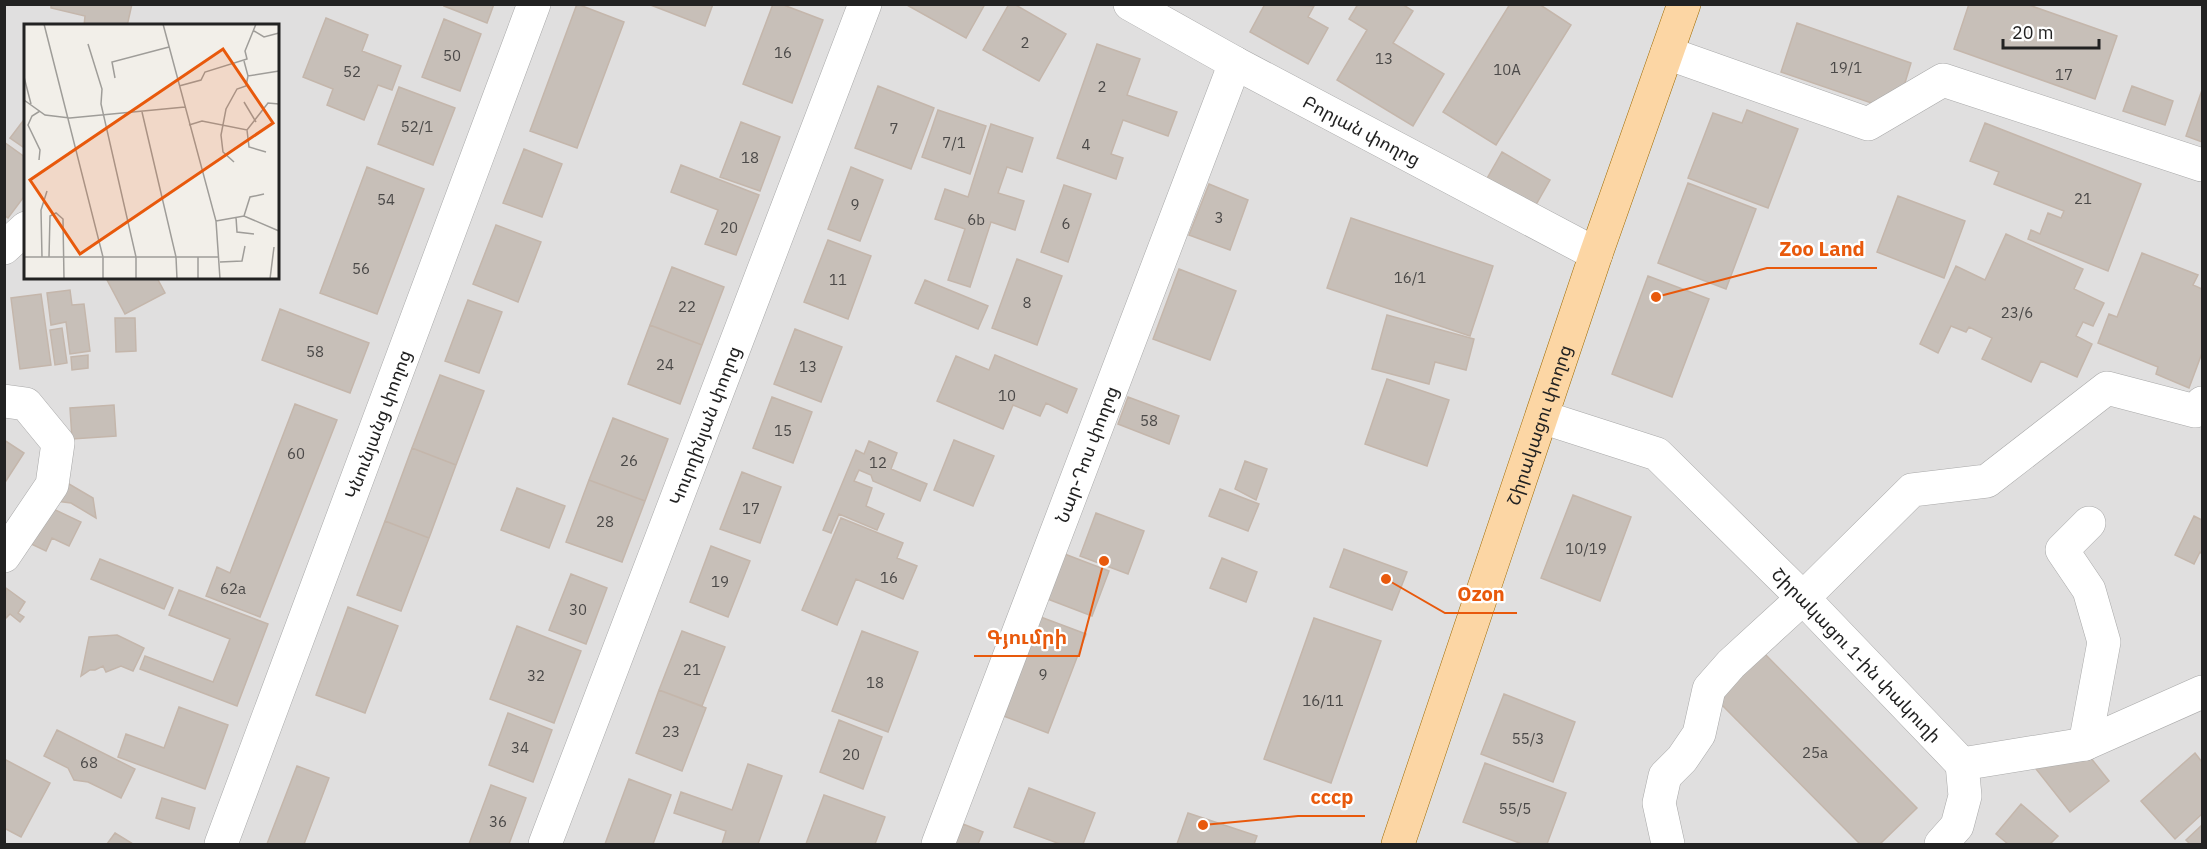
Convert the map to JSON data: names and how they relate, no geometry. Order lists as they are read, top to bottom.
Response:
{
  "streets": {
    "main road": ["Շիրակացու փողոց"],
    "street": [
      "Բորյան փողոց",
      "Կնունյանց փողոց",
      "Կուրղինյան փողոց",
      "Նար-Դոս փողոց",
      "Շիրակացու 1-ին փակուղի"
    ]
  },
  "crossings": [
    ["Բորյան փողոց", "Շիրակացու փողոց"],
    ["Բորյան փողոց", "Նար-Դոս փողոց"],
    ["Շիրակացու փողոց", "Շիրակացու 1-ին փակուղի"]
  ],
  "places": [
    "Zoo Land",
    "Գյումրի",
    "Ozon",
    "ссср"
  ],
  "house_numbers": [
    "2",
    "16",
    "50",
    "13",
    "19/1",
    "10A",
    "52",
    "17",
    "2",
    "52/1",
    "7",
    "7/1",
    "4",
    "18",
    "21",
    "54",
    "9",
    "3",
    "6b",
    "6",
    "20",
    "56",
    "16/1",
    "11",
    "8",
    "22",
    "23/6",
    "58",
    "24",
    "13",
    "10",
    "58",
    "15",
    "60",
    "26",
    "12",
    "17",
    "28",
    "10/19",
    "16",
    "19",
    "62a",
    "30",
    "21",
    "9",
    "32",
    "18",
    "16/11",
    "23",
    "55/3",
    "34",
    "25a",
    "20",
    "68",
    "55/5",
    "36"
  ],
  "scale_bar": "20 m"
}
